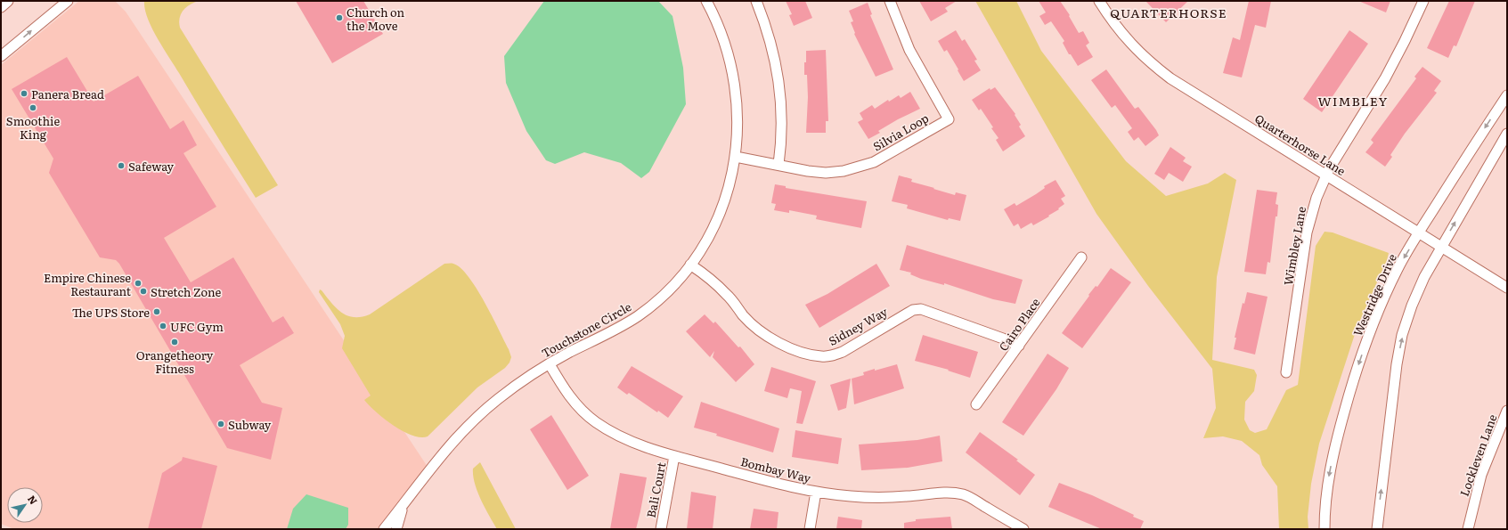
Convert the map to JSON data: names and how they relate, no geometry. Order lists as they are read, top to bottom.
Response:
{
  "streets": {
    "street": [
      "Silvia Loop",
      "Quarterhorse Lane",
      "Wimbley Lane",
      "Westridge Drive",
      "Cairo Place",
      "Sidney Way",
      "Touchstone Circle",
      "Lockleven Lane",
      "Bombay Way",
      "Bali Court"
    ]
  },
  "crossings": [
    ["Silvia Loop", "Touchstone Circle"],
    ["Quarterhorse Lane", "Wimbley Lane"],
    ["Quarterhorse Lane", "Westridge Drive"],
    ["Cairo Place", "Sidney Way"],
    ["Sidney Way", "Touchstone Circle"],
    ["Touchstone Circle", "Bombay Way"],
    ["Bombay Way", "Bali Court"]
  ],
  "districts": ["QUARTERHORSE", "WIMBLEY"],
  "places": [
    "Church on the Move",
    "Panera Bread",
    "Smoothie King",
    "Safeway",
    "Empire Chinese Restaurant",
    "Stretch Zone",
    "The UPS Store",
    "UFC Gym",
    "Orangetheory Fitness",
    "Subway"
  ],
  "north": "top right"
}
